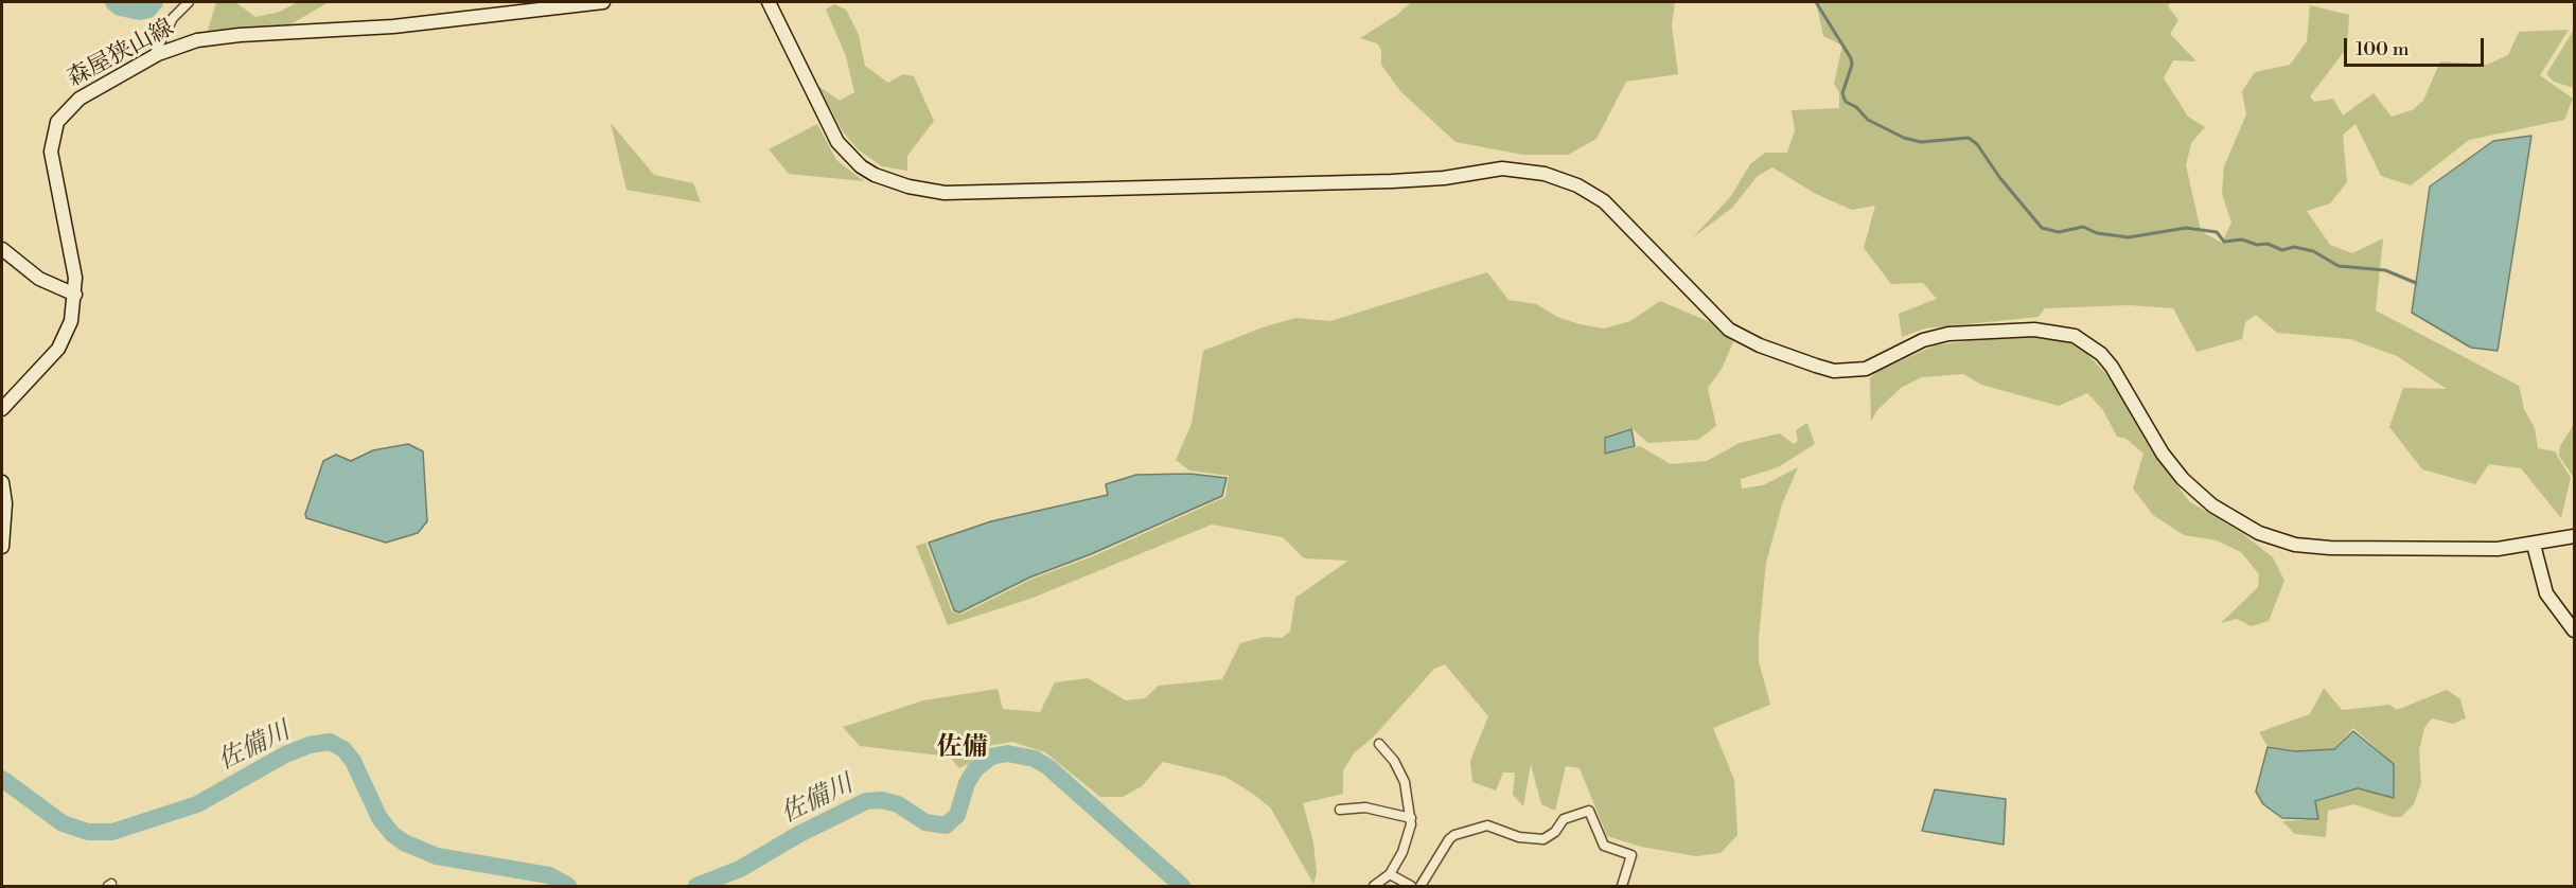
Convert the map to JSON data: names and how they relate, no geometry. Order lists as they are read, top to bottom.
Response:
{
  "streets": {
    "street": ["森屋狭山線"]
  },
  "districts": ["佐備"],
  "water": ["佐備川"],
  "scale_bar": "100 m"
}
